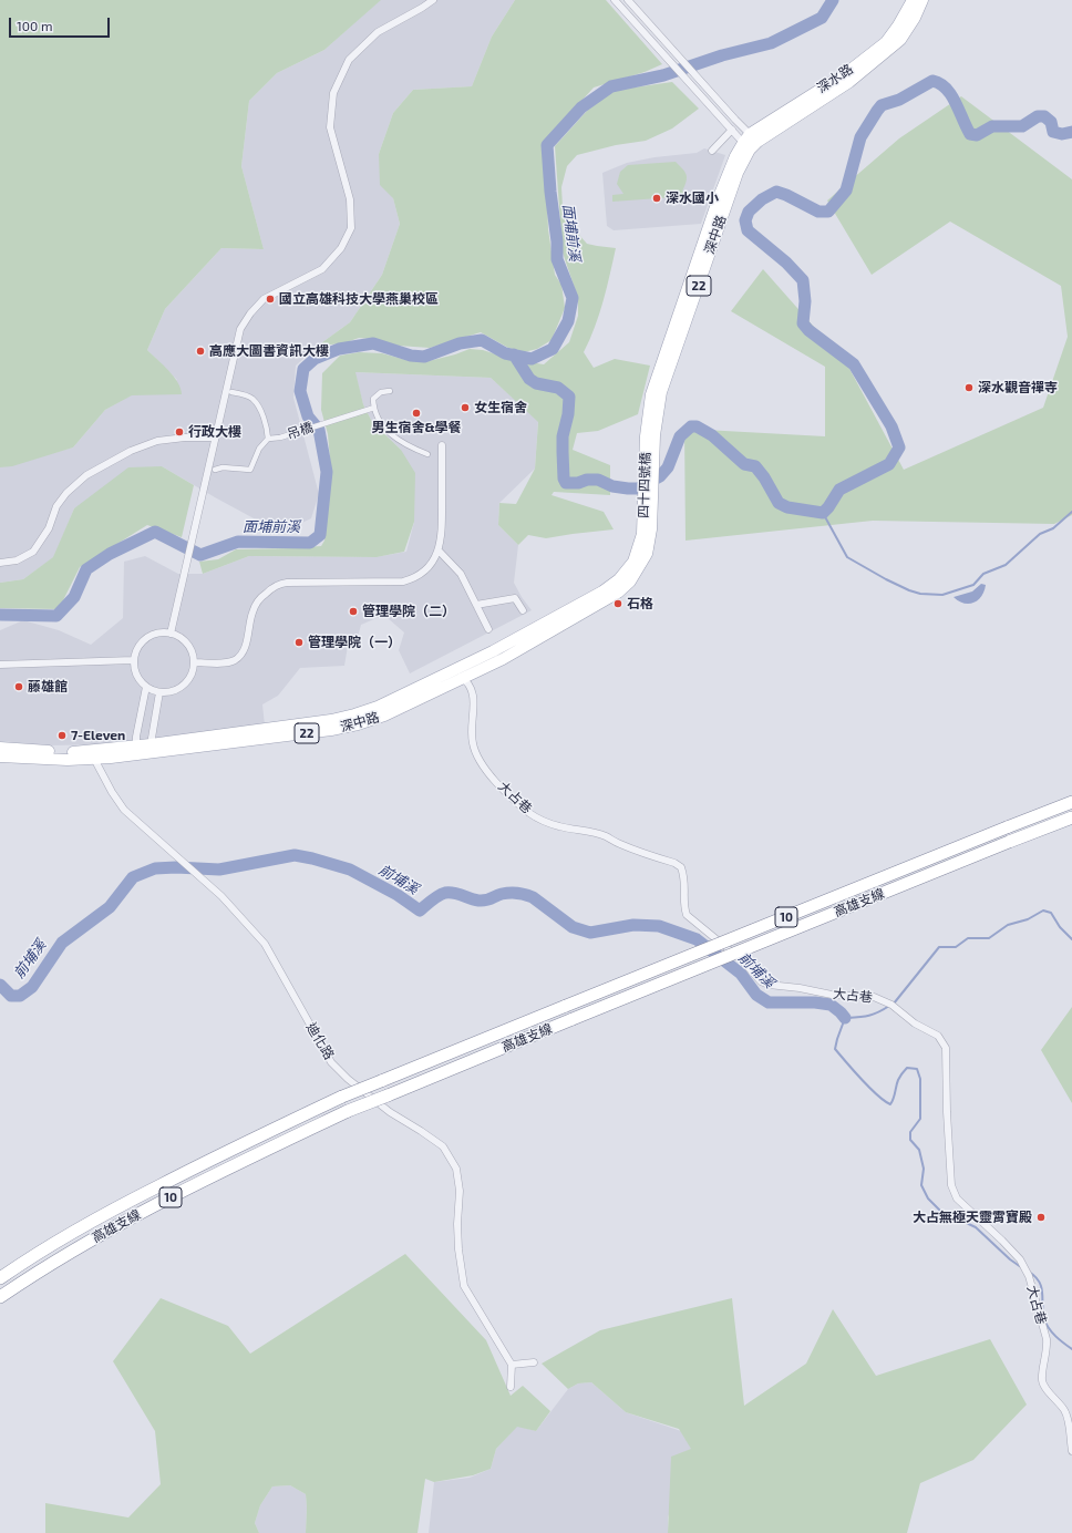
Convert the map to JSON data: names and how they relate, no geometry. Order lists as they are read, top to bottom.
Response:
{
  "streets": {
    "highway": ["高雄支線", "10"],
    "main road": [
      "深水路",
      "深中路",
      "22",
      "四十四號橋"
    ],
    "street": ["吊橋", "大占巷", "迪化路"]
  },
  "crossings": [
    ["深水路", "深中路"],
    ["深中路", "四十四號橋"],
    ["深中路", "大占巷"],
    ["深中路", "迪化路"]
  ],
  "water": ["面埔前溪", "前埔溪"],
  "places": [
    "深水國小",
    "國立高雄科技大學燕巢校區",
    "高應大圖書資訊大樓",
    "深水觀音禪寺",
    "女生宿舍",
    "男生宿舍&學餐",
    "行政大樓",
    "石格",
    "管理學院（二）",
    "管理學院（一）",
    "藤雄館",
    "7-Eleven",
    "大占無極天靈霄寶殿"
  ],
  "scale_bar": "100 m"
}
